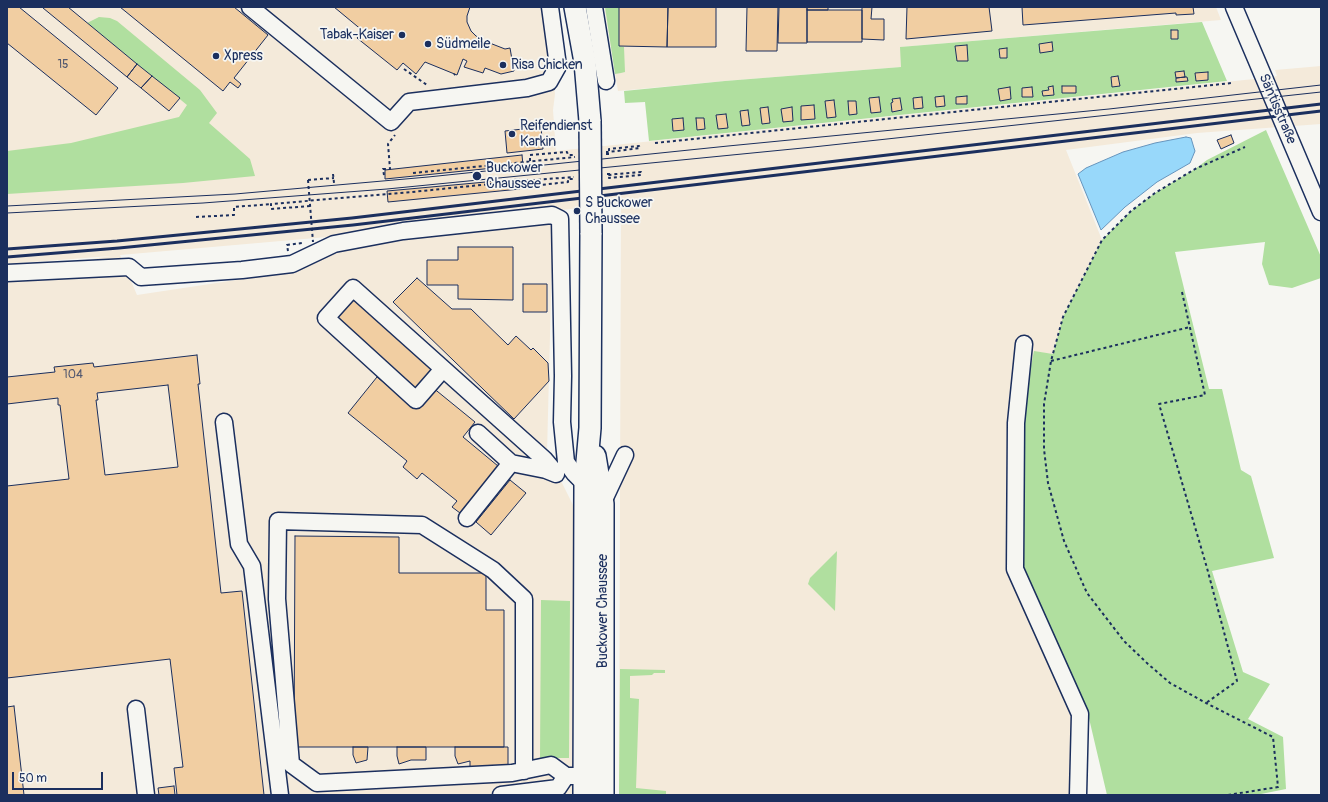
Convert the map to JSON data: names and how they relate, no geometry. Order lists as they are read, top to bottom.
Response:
{
  "streets": {
    "main road": ["Buckower Chaussee"],
    "street": ["Säntisstraße"]
  },
  "places": [
    "Tabak-Kaiser",
    "Südmeile",
    "Xpress",
    "Risa Chicken",
    "Reifendienst Karkin",
    "Buckower Chaussee",
    "S Buckower Chaussee"
  ],
  "house_numbers": ["15", "104"],
  "scale_bar": "50 m"
}
